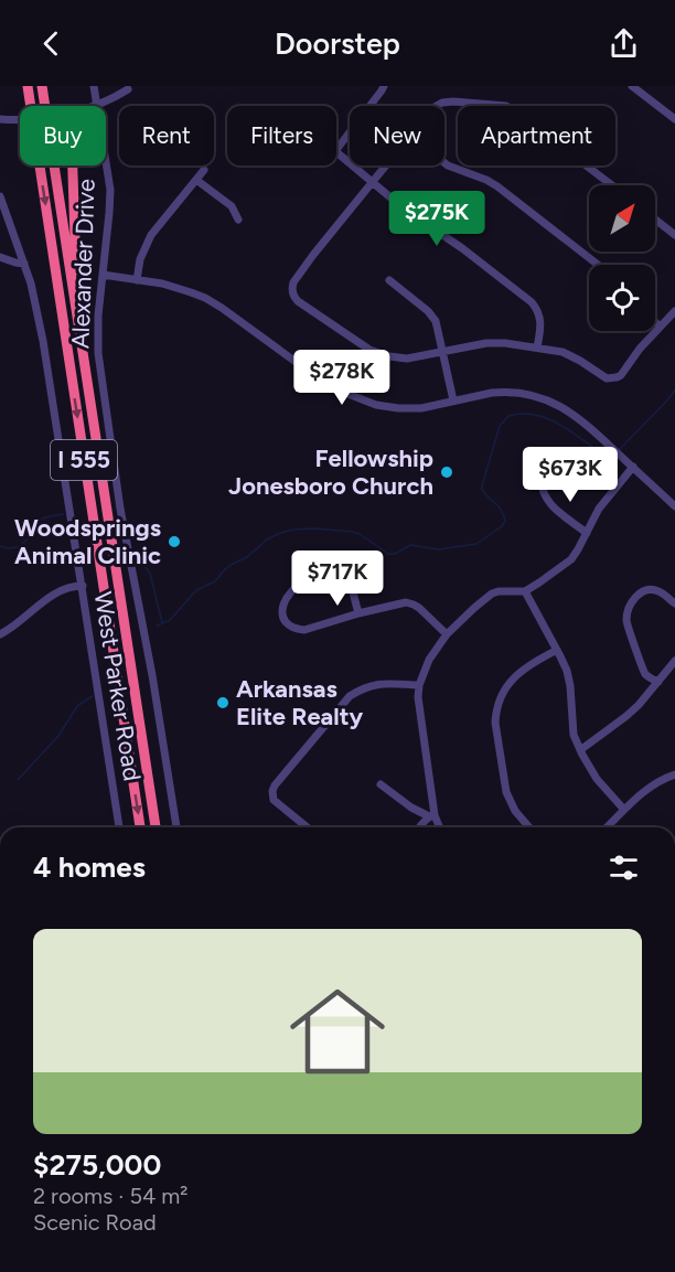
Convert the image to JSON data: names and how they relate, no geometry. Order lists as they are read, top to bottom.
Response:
{
  "streets": {
    "highway": ["I 555"],
    "street": ["Alexander Drive", "West Parker Road"]
  },
  "places": ["Fellowship Jonesboro Church", "Woodsprings Animal Clinic", "Arkansas Elite Realty"],
  "north": "top right",
  "page": {
    "header": "Doorstep",
    "chip": [
      "Buy",
      "Rent",
      "Filters",
      "New",
      "Apartment"
    ],
    "price": [
      "$275K",
      "$278K",
      "$673K",
      "$717K"
    ],
    "heading": "4 homes",
    "list": [
      {
        "name": "$275,000",
        "note": "2 rooms · 54 m² · Scenic Road"
      }
    ]
  }
}
